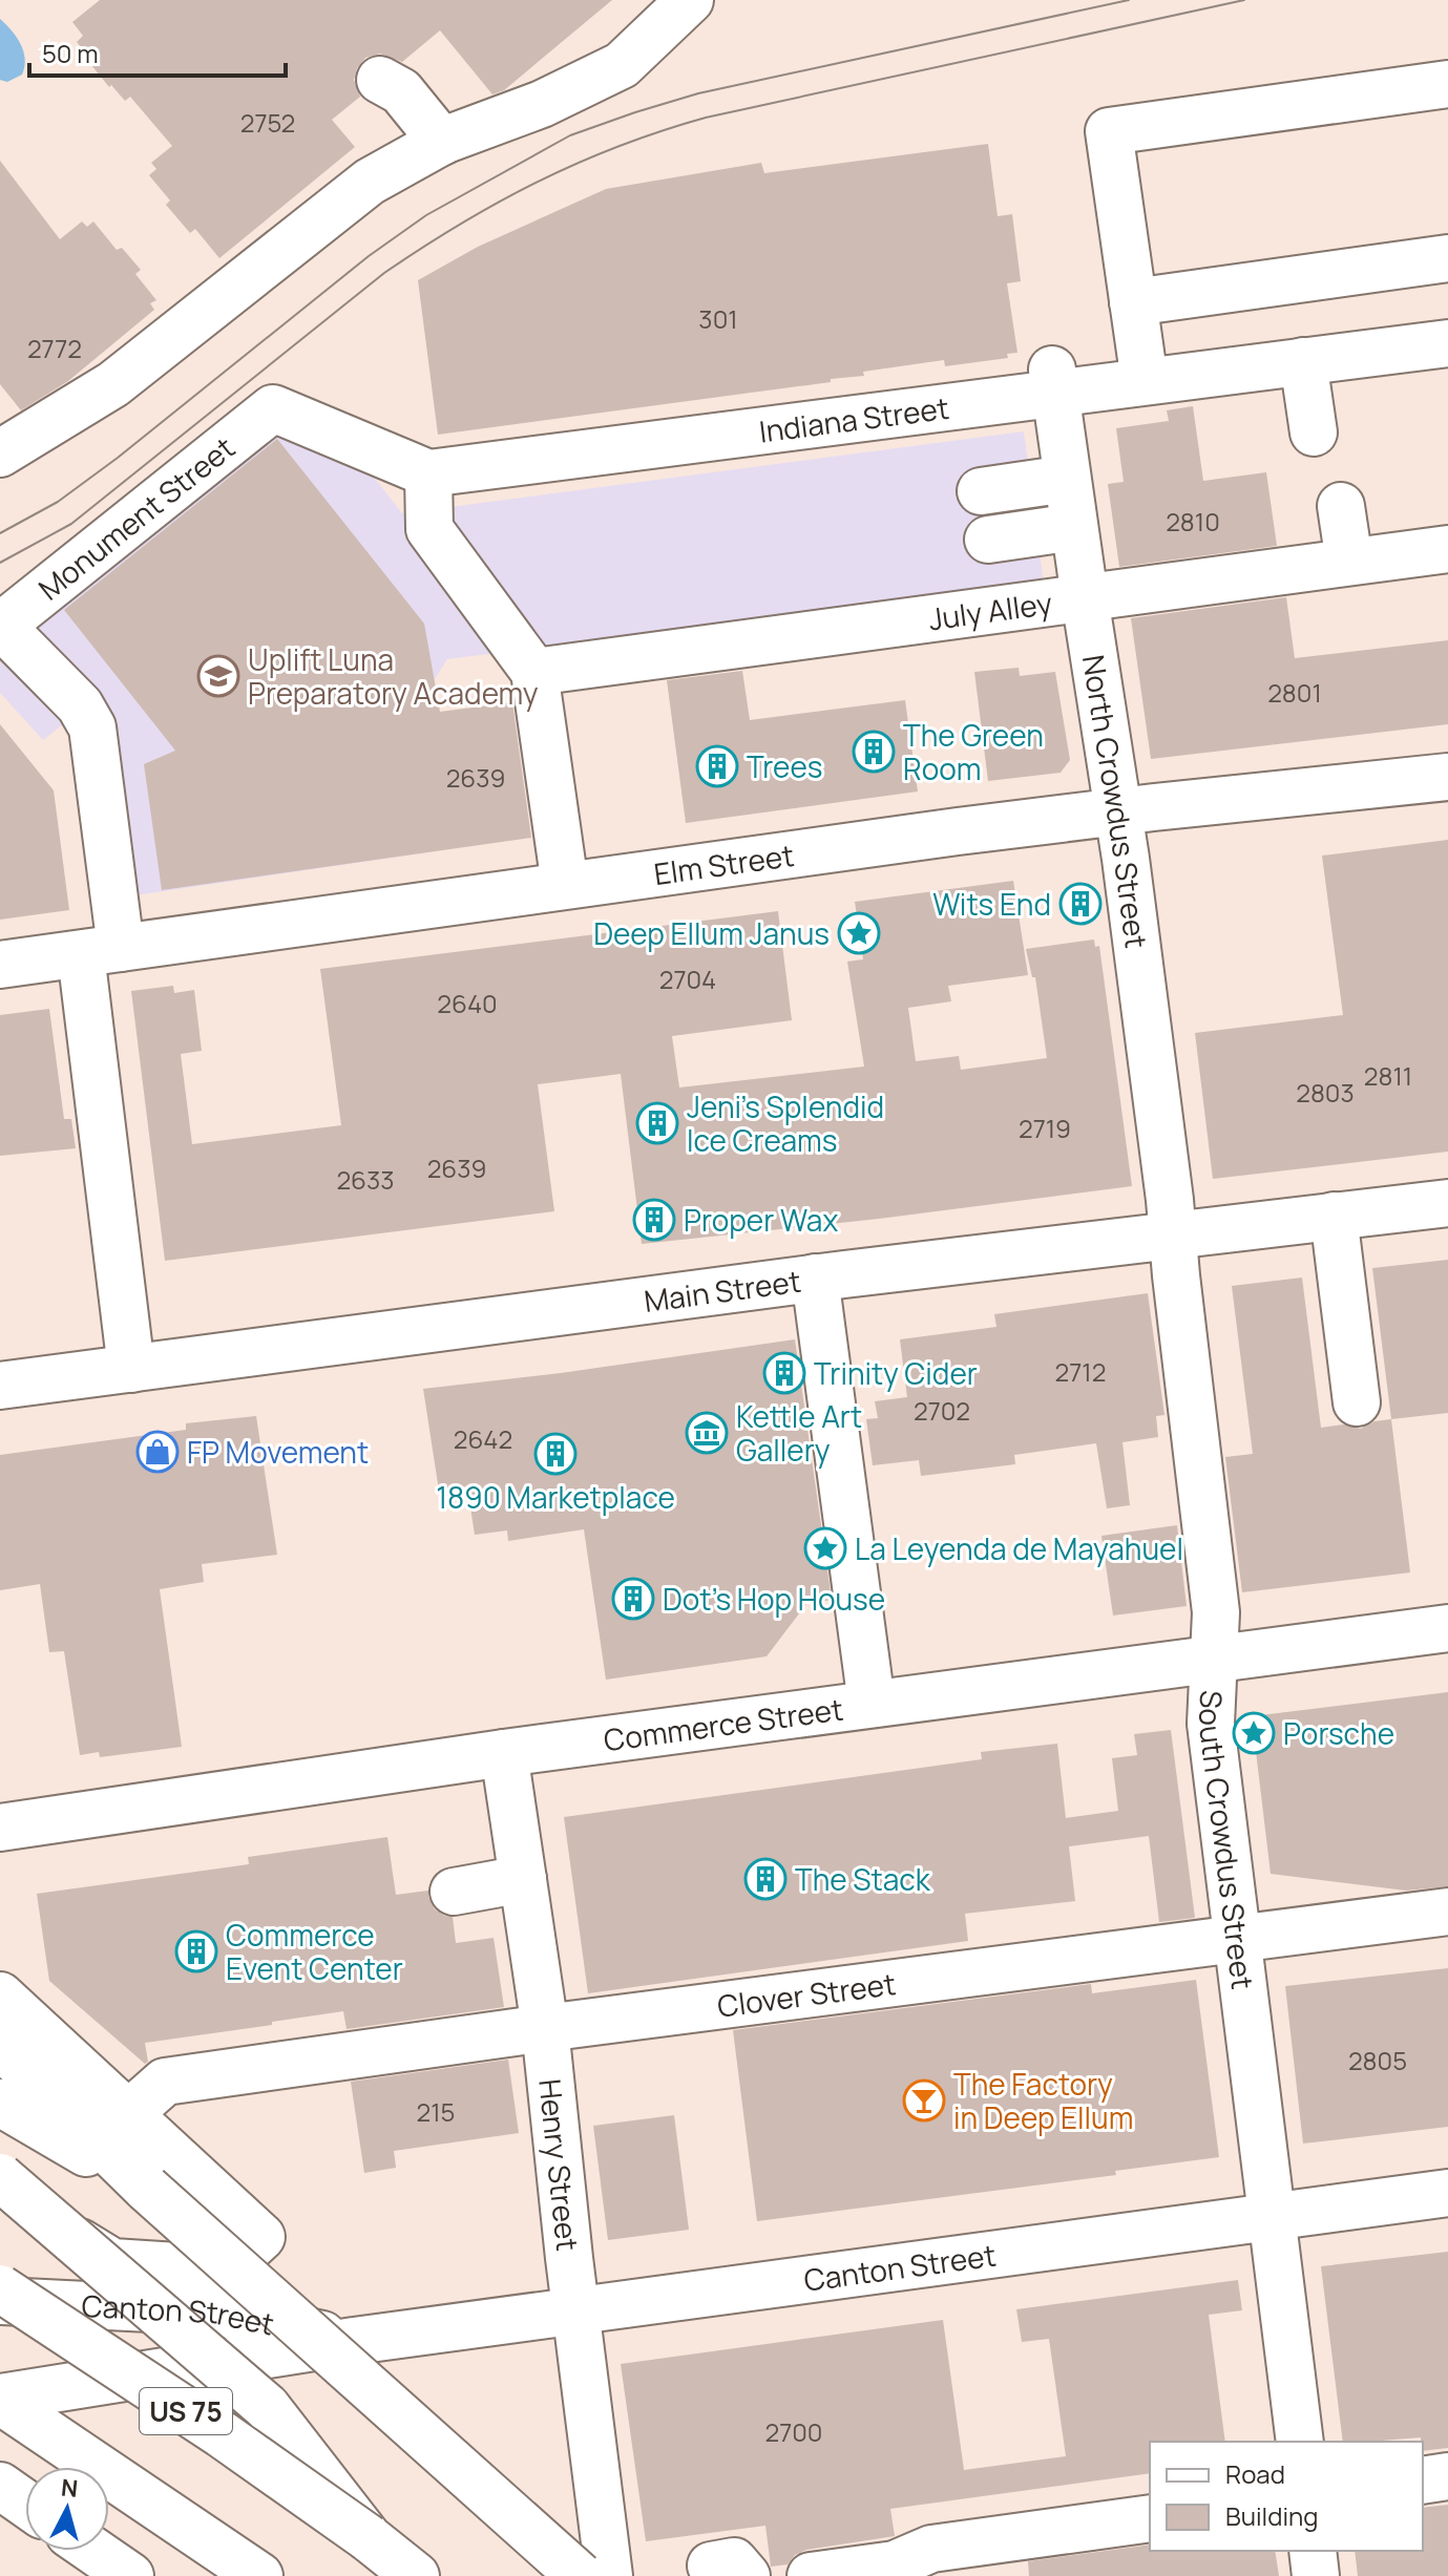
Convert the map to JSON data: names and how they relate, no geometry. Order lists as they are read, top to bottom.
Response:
{
  "streets": {
    "main road": [
      "Indiana Street",
      "Monument Street",
      "July Alley",
      "North Crowdus Street",
      "Elm Street",
      "Main Street",
      "Commerce Street",
      "South Crowdus Street",
      "Clover Street",
      "Henry Street",
      "Canton Street",
      "US 75"
    ]
  },
  "crossings": [
    ["Indiana Street", "Monument Street"],
    ["Indiana Street", "North Crowdus Street"],
    ["July Alley", "North Crowdus Street"],
    ["North Crowdus Street", "Elm Street"],
    ["North Crowdus Street", "Main Street"],
    ["North Crowdus Street", "South Crowdus Street"],
    ["Main Street", "South Crowdus Street"],
    ["Commerce Street", "South Crowdus Street"],
    ["Commerce Street", "Henry Street"],
    ["South Crowdus Street", "Clover Street"],
    ["South Crowdus Street", "Canton Street"],
    ["Clover Street", "Henry Street"],
    ["Henry Street", "Canton Street"],
    ["Canton Street", "US 75"]
  ],
  "places": {
    "school or university": ["Uplift Luna Preparatory Academy"],
    "building": [
      "The Green Room",
      "Trees",
      "Wits End",
      "Jeni's Splendid Ice Creams",
      "Proper Wax",
      "Trinity Cider",
      "1890 Marketplace",
      "Dot's Hop House",
      "The Stack",
      "Commerce Event Center"
    ],
    "place": ["Deep Ellum Janus", "La Leyenda de Mayahuel", "Porsche"],
    "museum": ["Kettle Art Gallery"],
    "shop": ["FP Movement"],
    "bar": ["The Factory in Deep Ellum"]
  },
  "house_numbers": [
    "2752",
    "301",
    "2772",
    "2810",
    "2801",
    "2639",
    "2704",
    "2640",
    "2811",
    "2803",
    "2719",
    "2639",
    "2633",
    "2712",
    "2702",
    "2642",
    "2805",
    "215",
    "2700"
  ],
  "legend": ["Road", "Building"],
  "scale_bar": "50 m",
  "north": "top"
}
